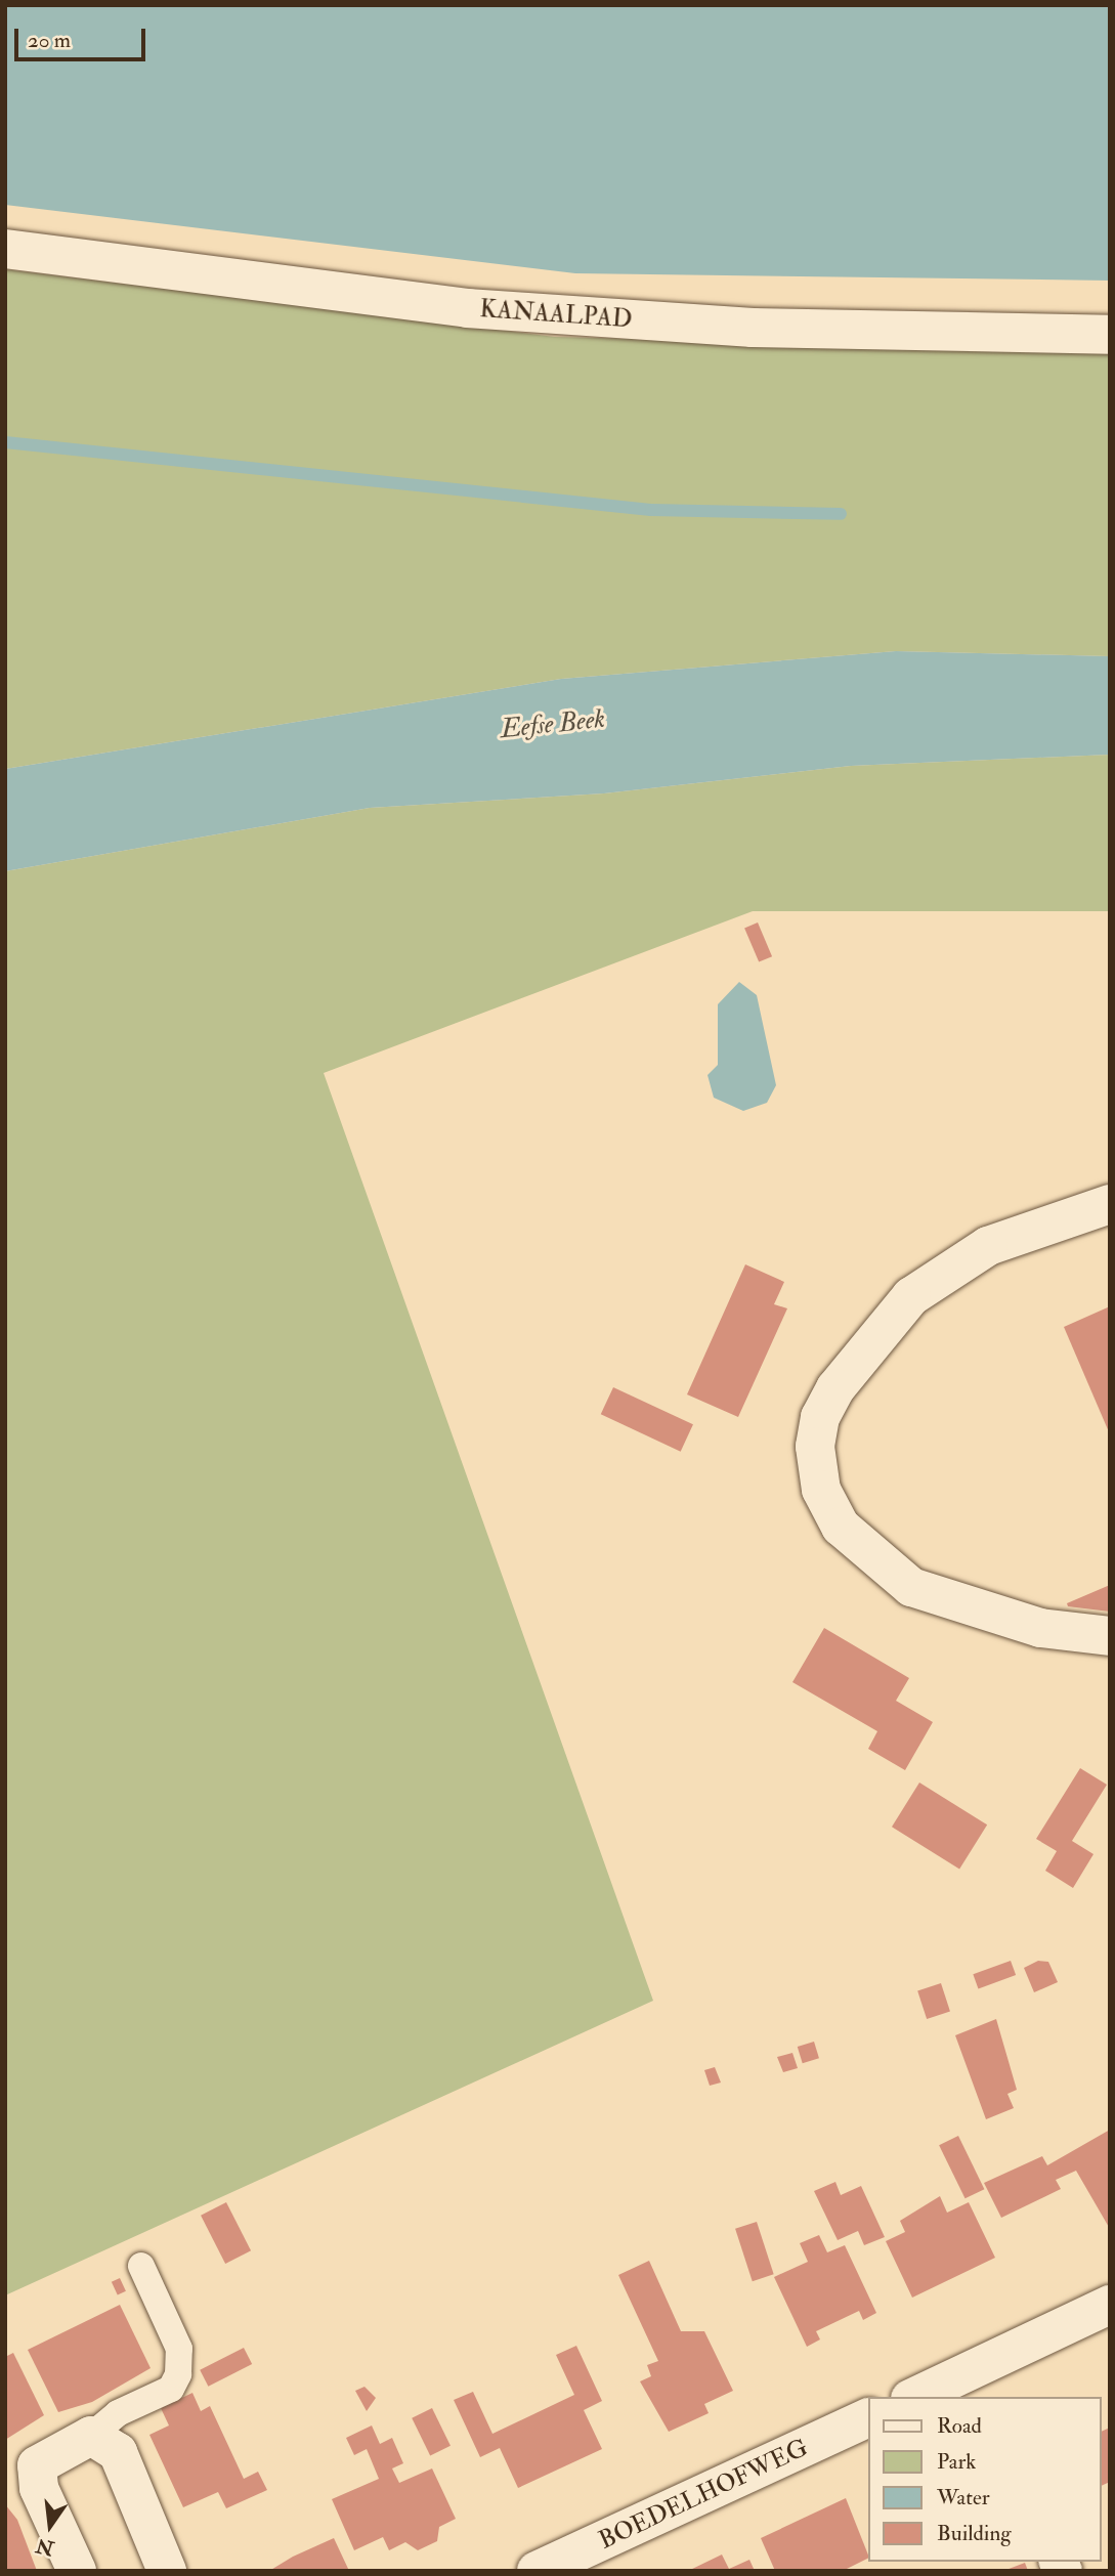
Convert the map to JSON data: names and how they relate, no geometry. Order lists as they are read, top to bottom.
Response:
{
  "streets": {
    "street": ["KANAALPAD", "BOEDELHOFWEG"]
  },
  "water": ["Eefse Beek"],
  "legend": [
    "Road",
    "Park",
    "Water",
    "Building"
  ],
  "scale_bar": "20 m",
  "north": "bottom"
}
